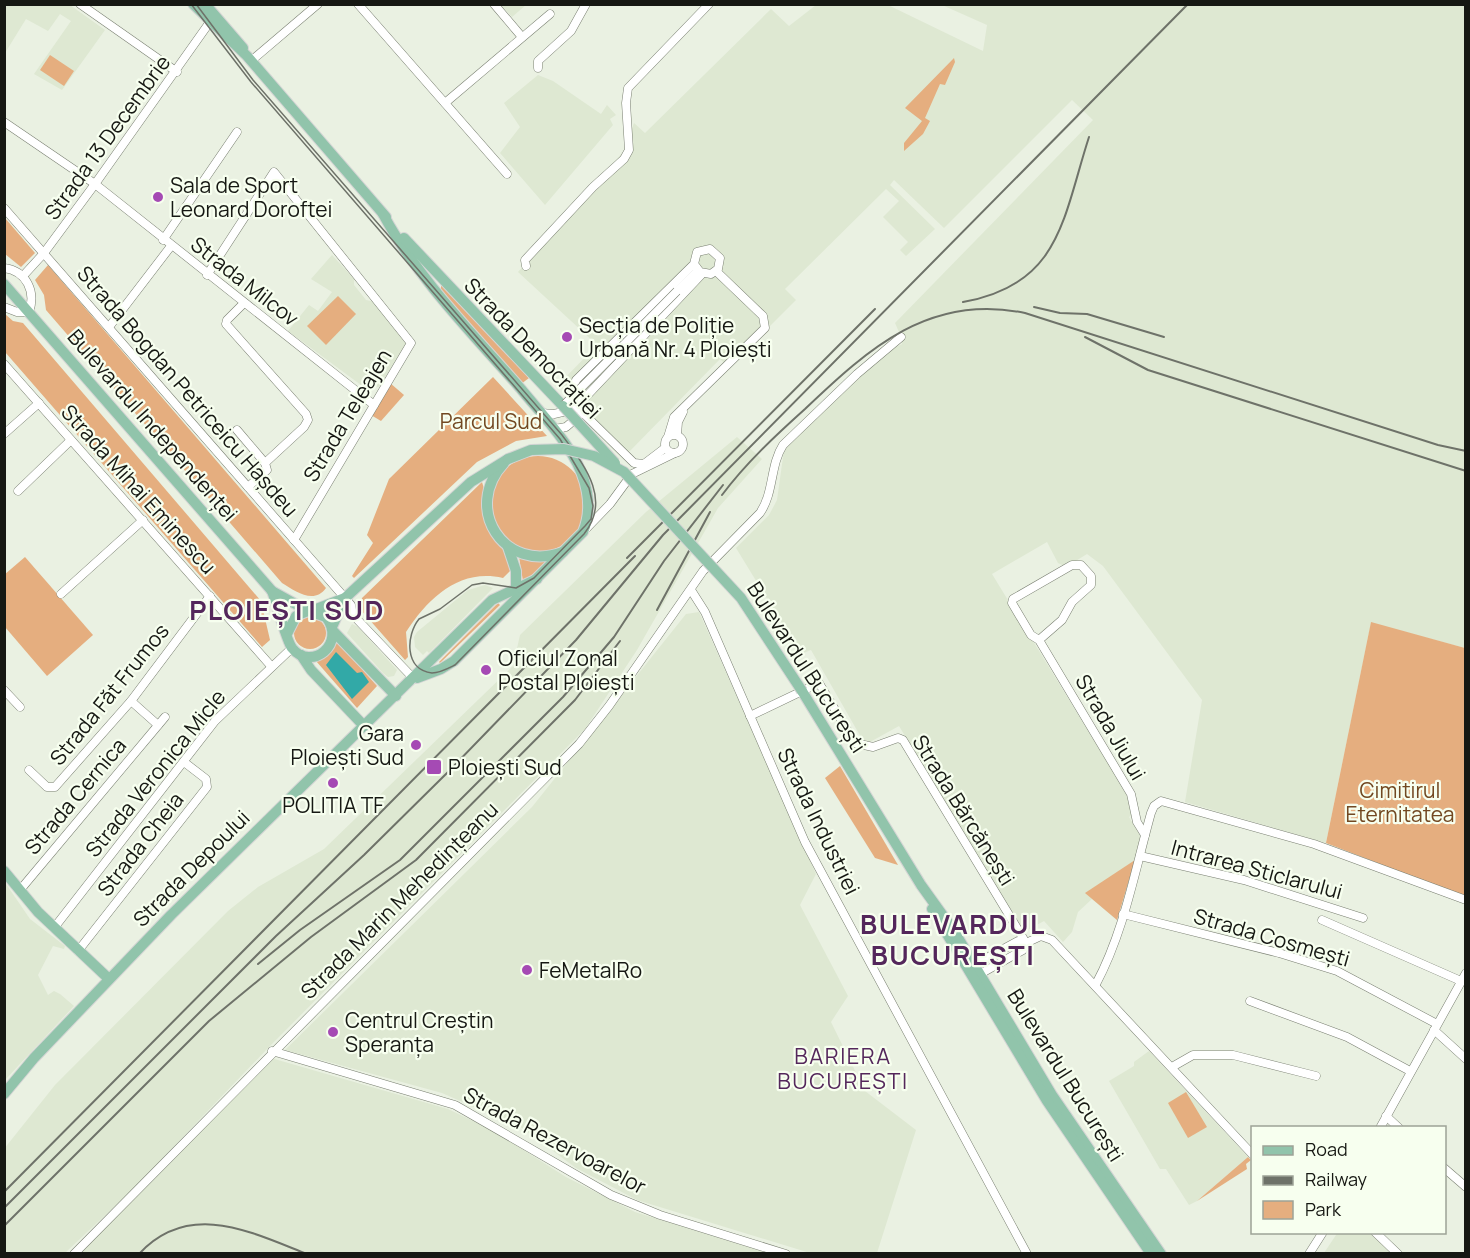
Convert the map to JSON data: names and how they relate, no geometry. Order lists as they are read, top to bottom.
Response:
{
  "streets": {
    "main road": [
      "Strada Democrației",
      "Bulevardul Independenței",
      "Bulevardul București",
      "Strada Depoului"
    ],
    "street": [
      "Strada 13 Decembrie",
      "Strada Milcov",
      "Strada Bogdan Petriceicu Hașdeu",
      "Strada Teleajen",
      "Strada Mihai Eminescu",
      "Strada Făt Frumos",
      "Strada Jiului",
      "Strada Veronica Micle",
      "Strada Cernica",
      "Strada Bărcănești",
      "Strada Industriei",
      "Strada Cheia",
      "Intrarea Sticlarului",
      "Strada Marin Mehedințeanu",
      "Strada Cosmești",
      "Strada Rezervoarelor"
    ]
  },
  "crossings": [
    ["Strada 13 Decembrie", "Strada Milcov"],
    ["Strada 13 Decembrie", "Strada Democrației"],
    ["Strada 13 Decembrie", "Strada Bogdan Petriceicu Hașdeu"],
    ["Strada Milcov", "Strada Teleajen"],
    ["Strada Democrației", "Bulevardul București"],
    ["Strada Bogdan Petriceicu Hașdeu", "Strada Teleajen"],
    ["Strada Bogdan Petriceicu Hașdeu", "Bulevardul București"],
    ["Strada Bogdan Petriceicu Hașdeu", "Strada Depoului"],
    ["Bulevardul Independenței", "Bulevardul București"],
    ["Bulevardul Independenței", "Strada Veronica Micle"],
    ["Bulevardul Independenței", "Strada Depoului"],
    ["Strada Mihai Eminescu", "Strada Făt Frumos"],
    ["Strada Mihai Eminescu", "Strada Veronica Micle"],
    ["Bulevardul București", "Strada Veronica Micle"],
    ["Strada Veronica Micle", "Strada Cheia"],
    ["Strada Bărcănești", "Strada Industriei"],
    ["Strada Industriei", "Strada Marin Mehedințeanu"],
    ["Strada Marin Mehedințeanu", "Strada Rezervoarelor"]
  ],
  "districts": ["PLOIEȘTI SUD", "BULEVARDUL BUCUREȘTI", "BARIERA BUCUREȘTI"],
  "parks": ["Parcul Sud", "Cimitirul Eternitatea"],
  "places": {
    "other": [
      "Sala de Sport Leonard Doroftei",
      "Secția de Poliție Urbană Nr. 4 Ploiești",
      "Oficiul Zonal Postal Ploiești",
      "Gara Ploiești Sud",
      "POLITIA TF",
      "FeMetalRo",
      "Centrul Creștin Speranța"
    ],
    "transit": ["Ploiești Sud"]
  },
  "legend": ["Road", "Railway", "Park"]
}
